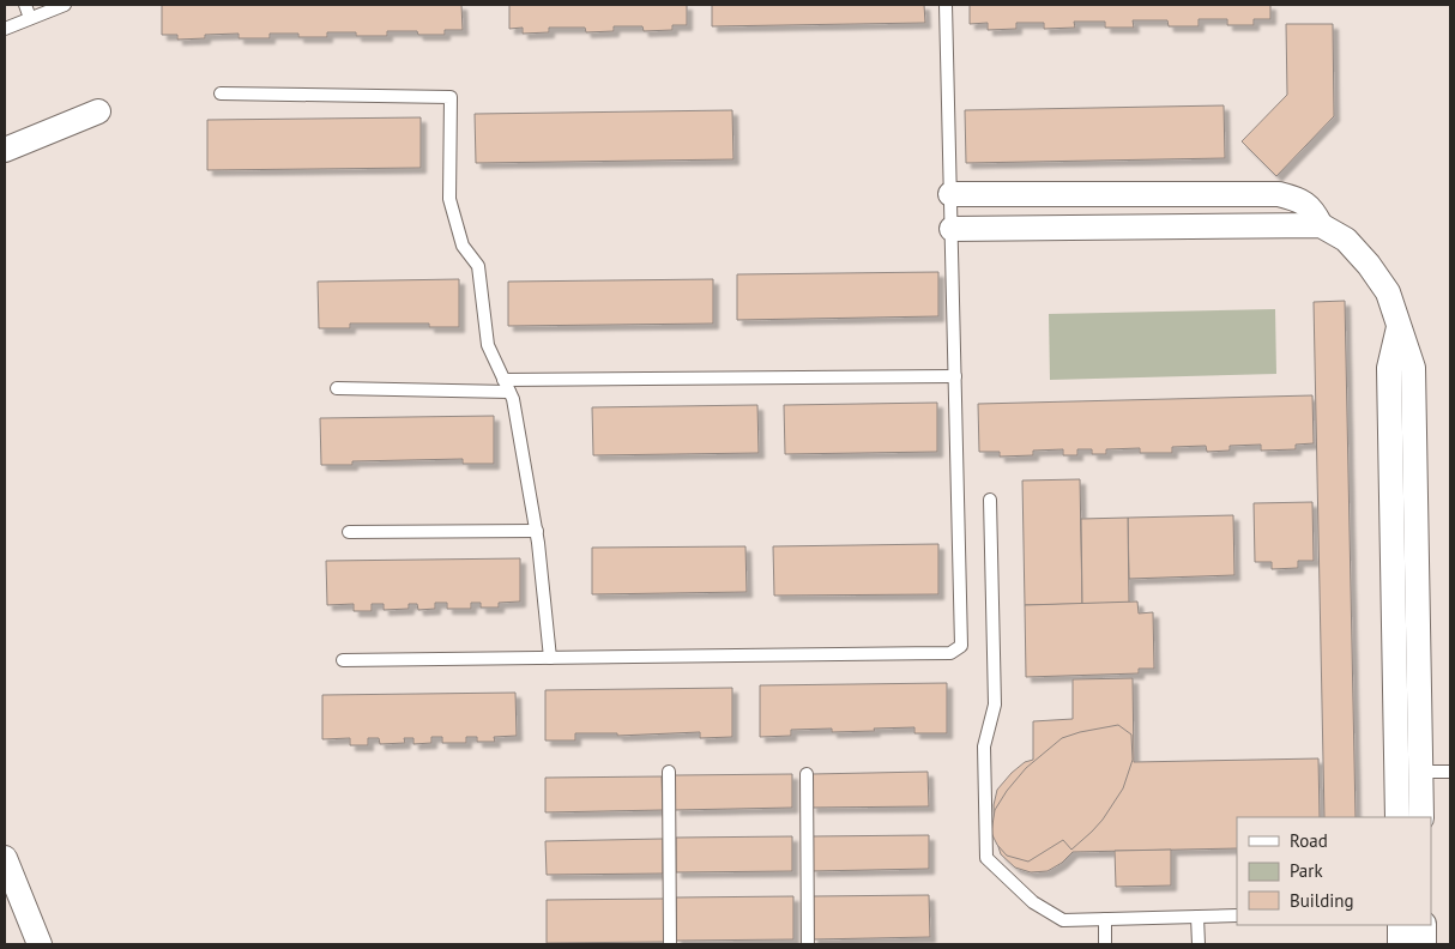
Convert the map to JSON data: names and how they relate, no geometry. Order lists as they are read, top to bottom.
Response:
{
  "legend": ["Road", "Park", "Building"]
}
